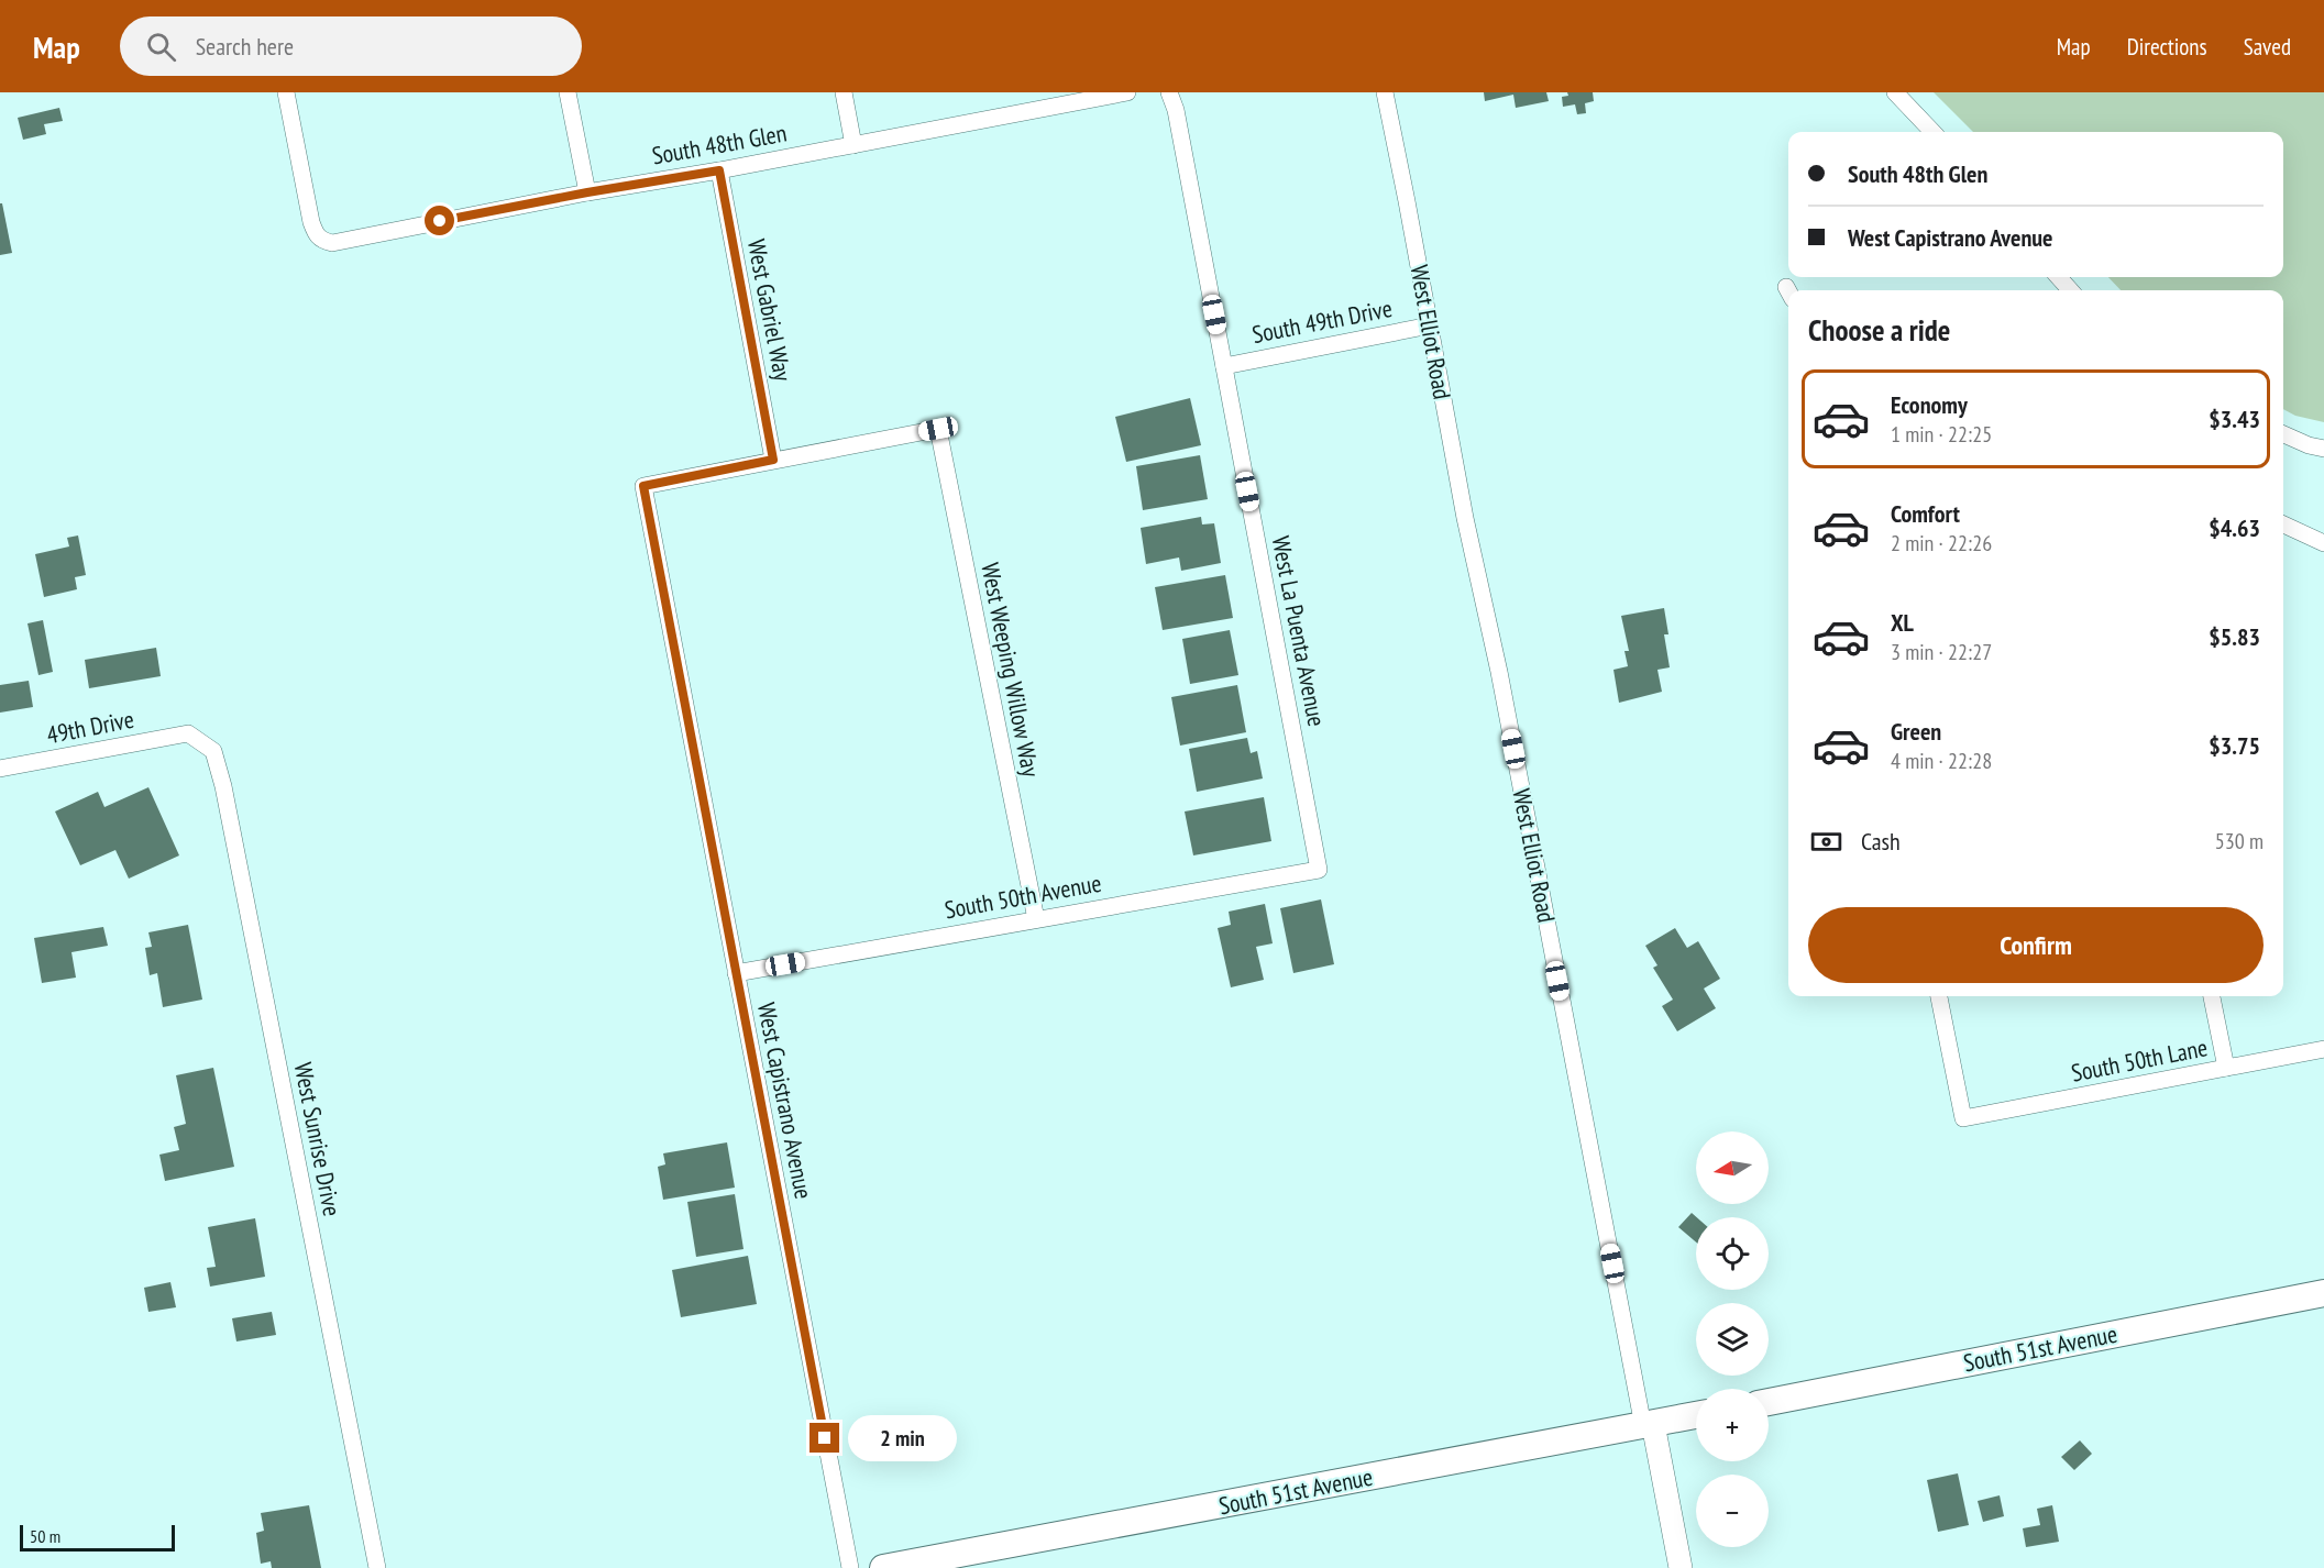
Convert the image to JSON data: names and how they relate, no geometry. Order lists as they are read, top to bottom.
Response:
{
  "streets": {
    "main road": ["West Elliot Road", "South 51st Avenue"],
    "street": [
      "South 48th Glen",
      "West Gabriel Way",
      "South 49th Drive",
      "West La Puenta Avenue",
      "West Weeping Willow Way",
      "49th Drive",
      "South 50th Avenue",
      "South 50th Lane",
      "West Capistrano Avenue",
      "West Sunrise Drive"
    ]
  },
  "crossings": [
    ["South 48th Glen", "West Gabriel Way"],
    ["West Gabriel Way", "West Weeping Willow Way"],
    ["West Gabriel Way", "West Capistrano Avenue"],
    ["South 49th Drive", "West Elliot Road"],
    ["South 49th Drive", "West La Puenta Avenue"],
    ["West Elliot Road", "South 51st Avenue"],
    ["West La Puenta Avenue", "South 50th Avenue"],
    ["West Weeping Willow Way", "South 50th Avenue"],
    ["West Weeping Willow Way", "West Capistrano Avenue"],
    ["49th Drive", "West Sunrise Drive"],
    ["South 50th Avenue", "West Capistrano Avenue"]
  ],
  "scale_bar": "50 m",
  "north": "left",
  "page": {
    "header": "Map",
    "search": "Search here",
    "nav": ["Map", "Directions", "Saved"],
    "banner": ["South 48th Glen", "West Capistrano Avenue"],
    "heading": "Choose a ride",
    "list": [
      {
        "name": "Economy",
        "note": "1 min · 22:25",
        "value": "$3.43"
      },
      {
        "name": "Comfort",
        "note": "2 min · 22:26",
        "value": "$4.63"
      },
      {
        "name": "XL",
        "note": "3 min · 22:27",
        "value": "$5.83"
      },
      {
        "name": "Green",
        "note": "4 min · 22:28",
        "value": "$3.75"
      }
    ],
    "pay": ["Cash", "530 m"],
    "buttons": "Confirm",
    "map_buttons": ["+", "−"],
    "bubble": "2 min",
    "scale": "50 m"
  }
}
